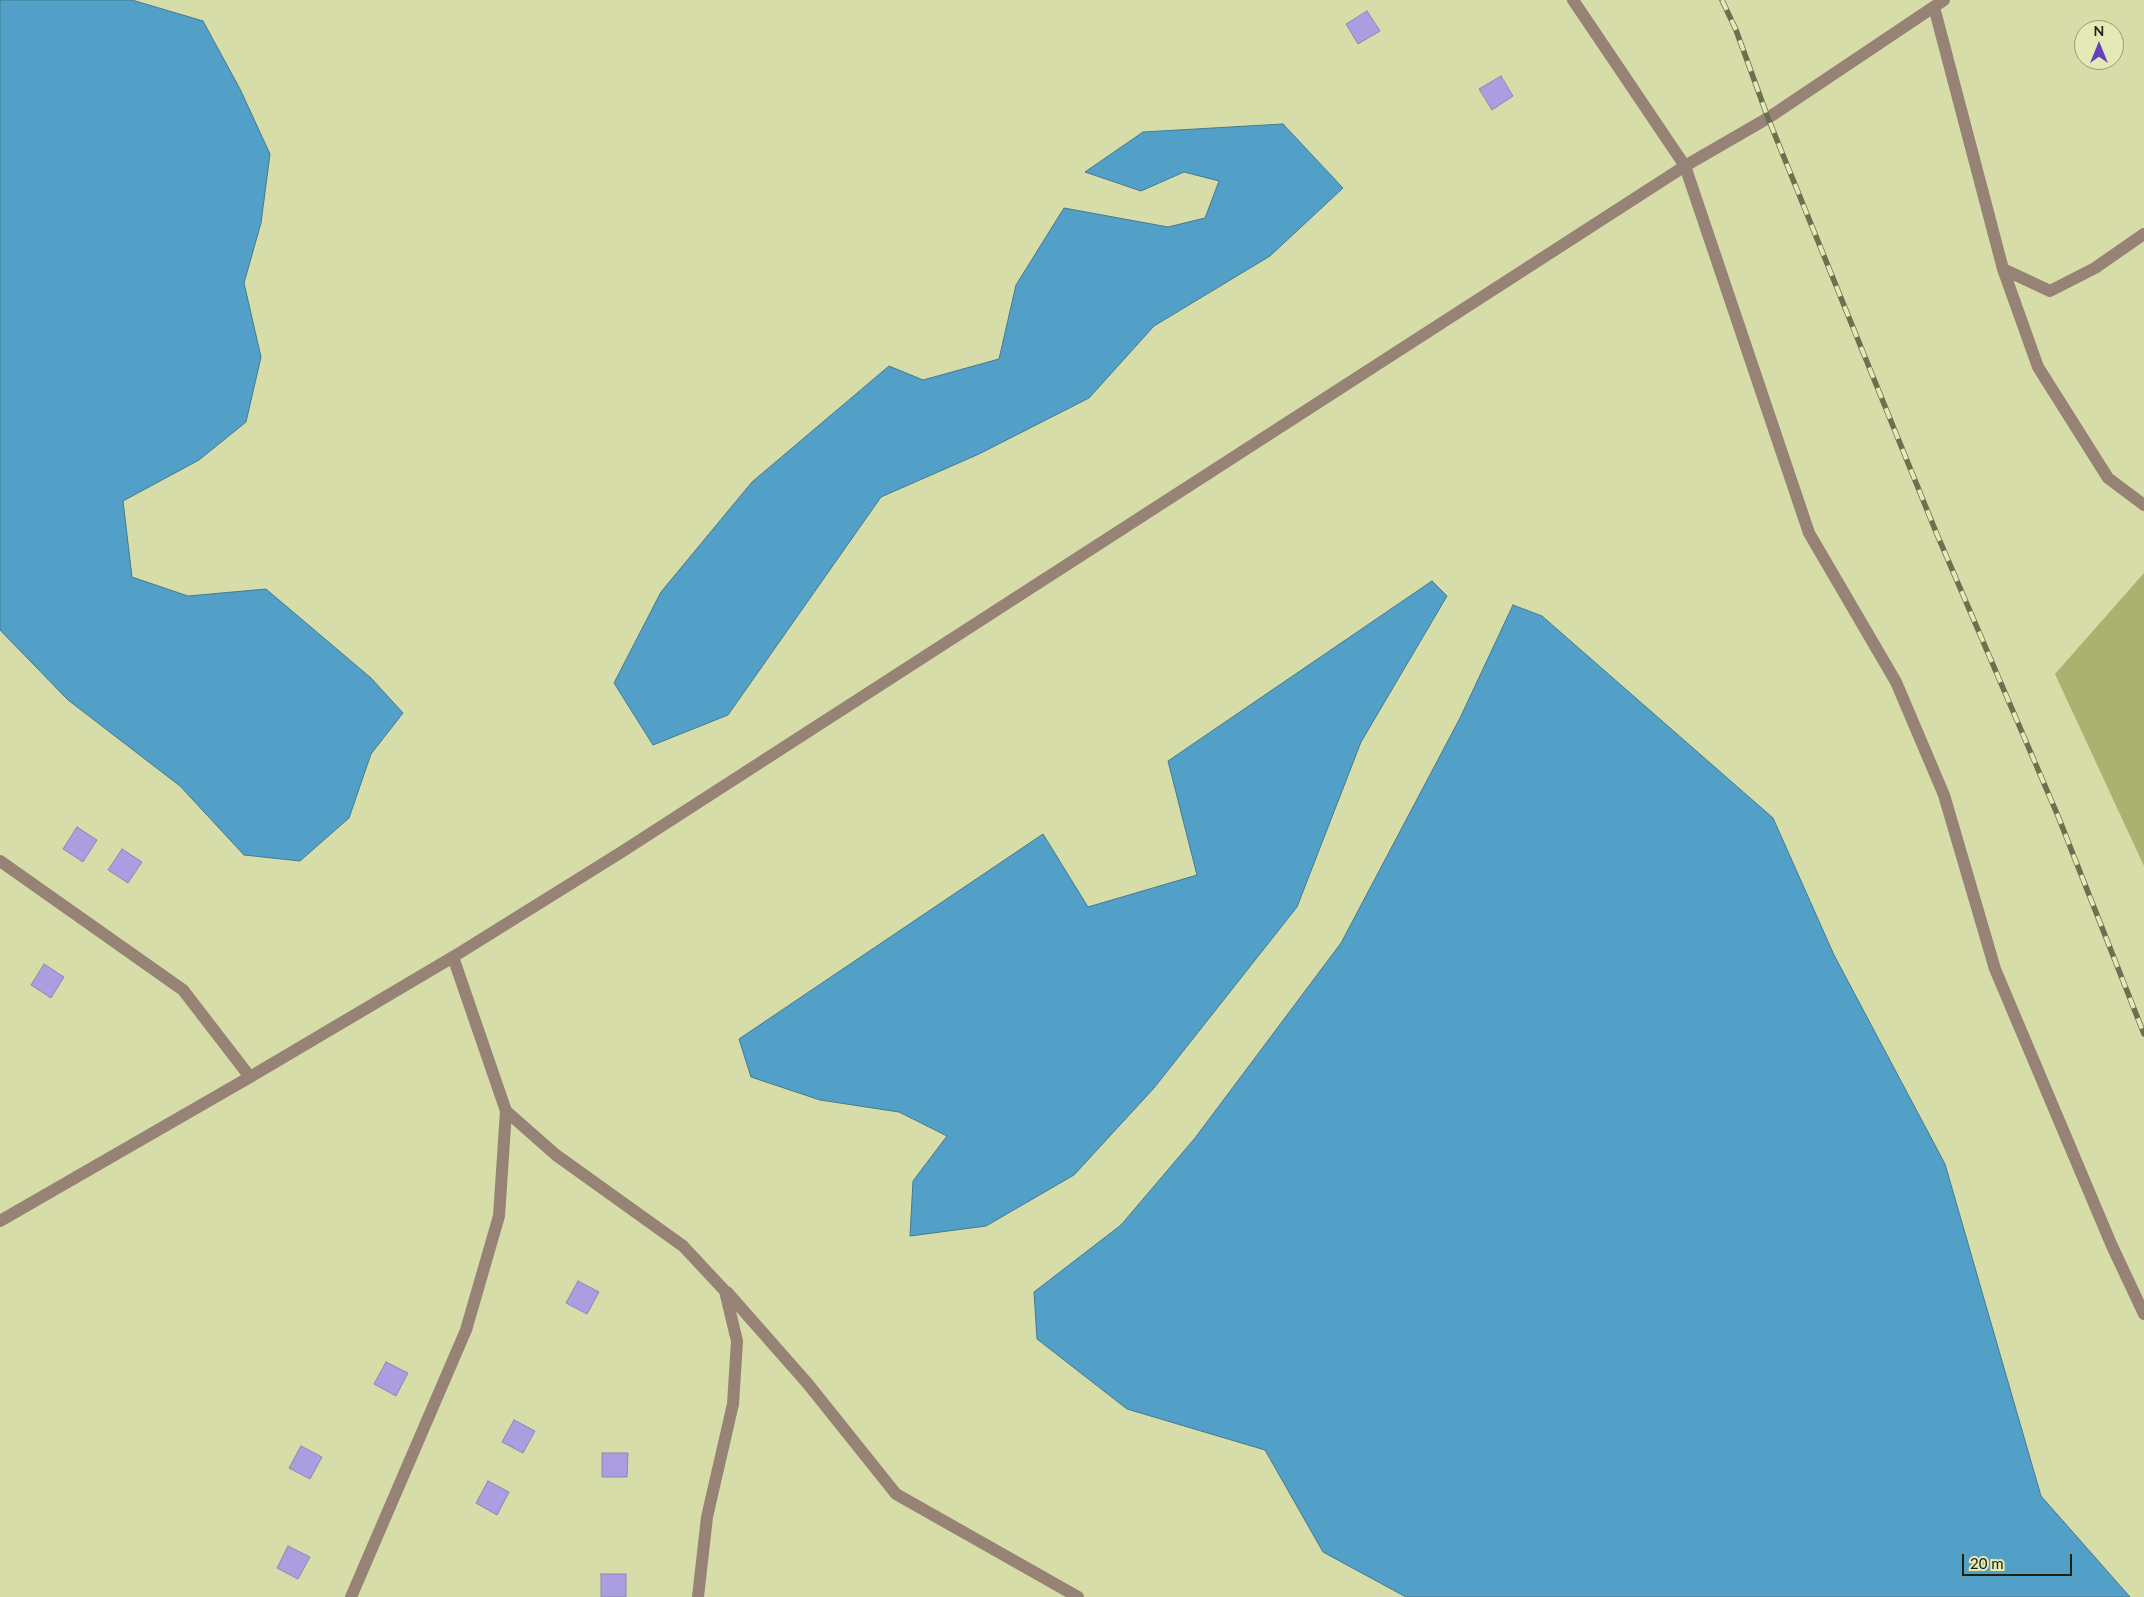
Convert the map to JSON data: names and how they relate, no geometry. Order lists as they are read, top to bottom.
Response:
{
  "scale_bar": "20 m",
  "north": "top"
}
